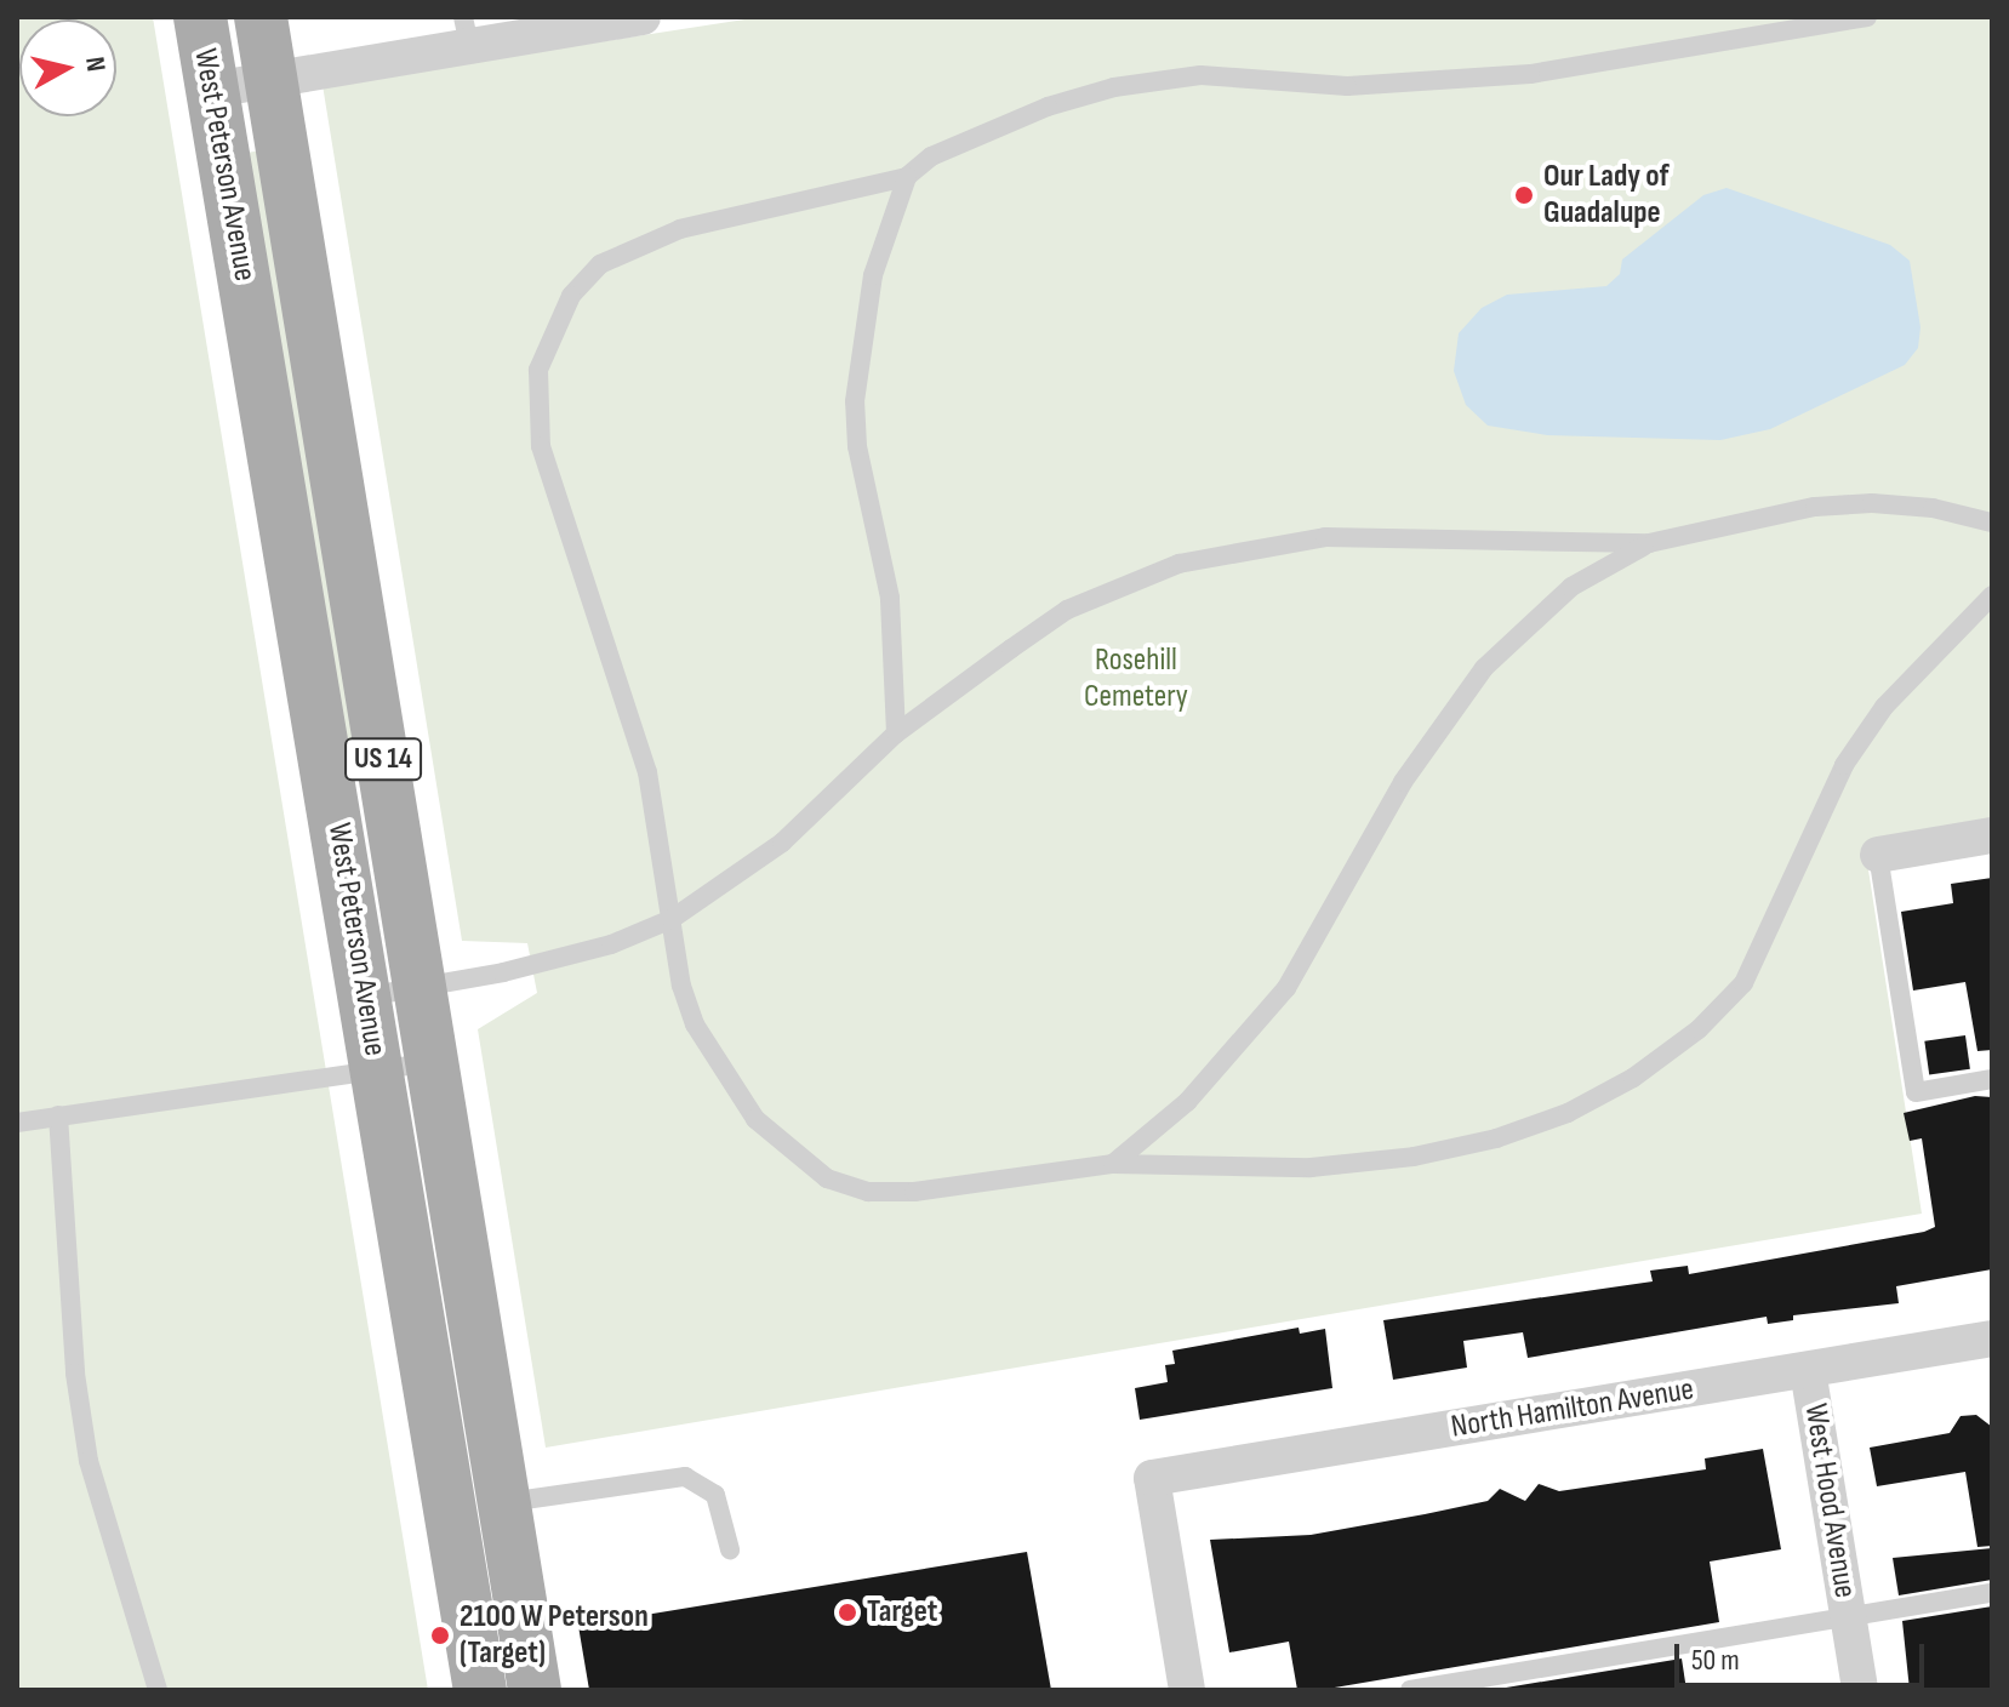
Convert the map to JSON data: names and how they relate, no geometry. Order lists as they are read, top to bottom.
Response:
{
  "streets": {
    "main road": ["West Peterson Avenue", "US 14"],
    "street": ["North Hamilton Avenue", "West Hood Avenue"]
  },
  "crossings": [
    ["North Hamilton Avenue", "West Hood Avenue"]
  ],
  "parks": ["Rosehill Cemetery"],
  "places": ["Our Lady of Guadalupe", "Target", "2100 W Peterson (Target)"],
  "scale_bar": "50 m",
  "north": "right"
}
